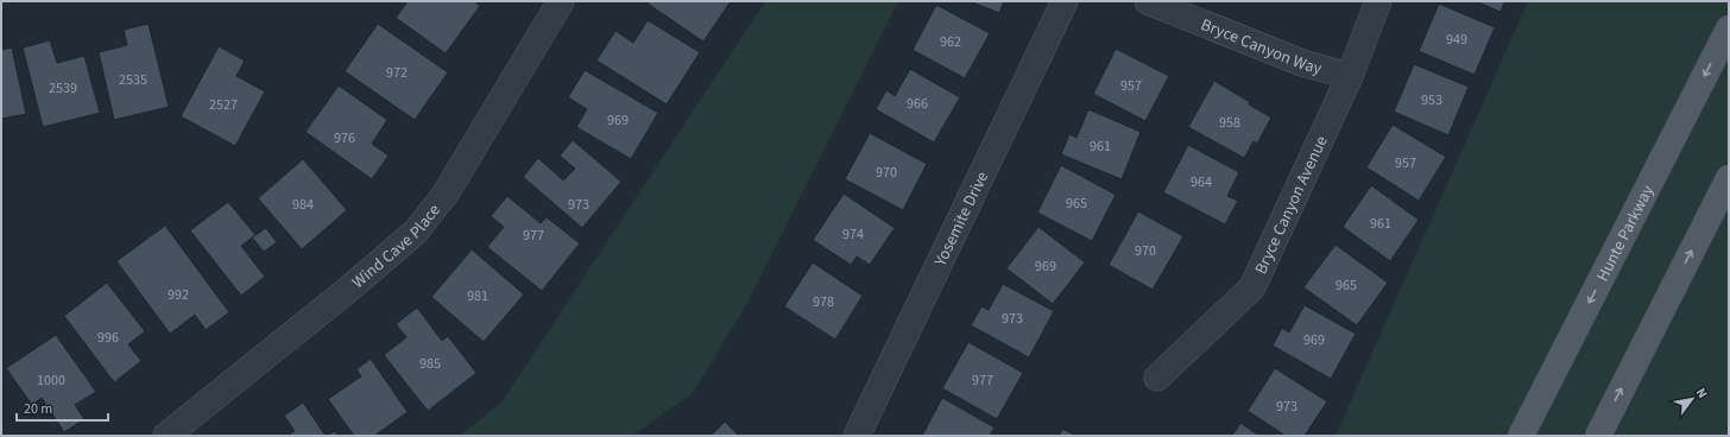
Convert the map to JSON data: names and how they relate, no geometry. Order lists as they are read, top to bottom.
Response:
{
  "streets": {
    "main road": ["Hunte Parkway"],
    "street": [
      "Bryce Canyon Way",
      "Bryce Canyon Avenue",
      "Yosemite Drive",
      "Wind Cave Place"
    ]
  },
  "crossings": [
    ["Bryce Canyon Way", "Bryce Canyon Avenue"]
  ],
  "house_numbers": [
    "949",
    "962",
    "972",
    "2535",
    "957",
    "2539",
    "953",
    "966",
    "2527",
    "969",
    "958",
    "976",
    "961",
    "957",
    "970",
    "964",
    "965",
    "984",
    "973",
    "961",
    "974",
    "977",
    "970",
    "969",
    "965",
    "992",
    "981",
    "978",
    "973",
    "996",
    "969",
    "985",
    "1000",
    "977",
    "973"
  ],
  "scale_bar": "20 m",
  "north": "top right"
}
